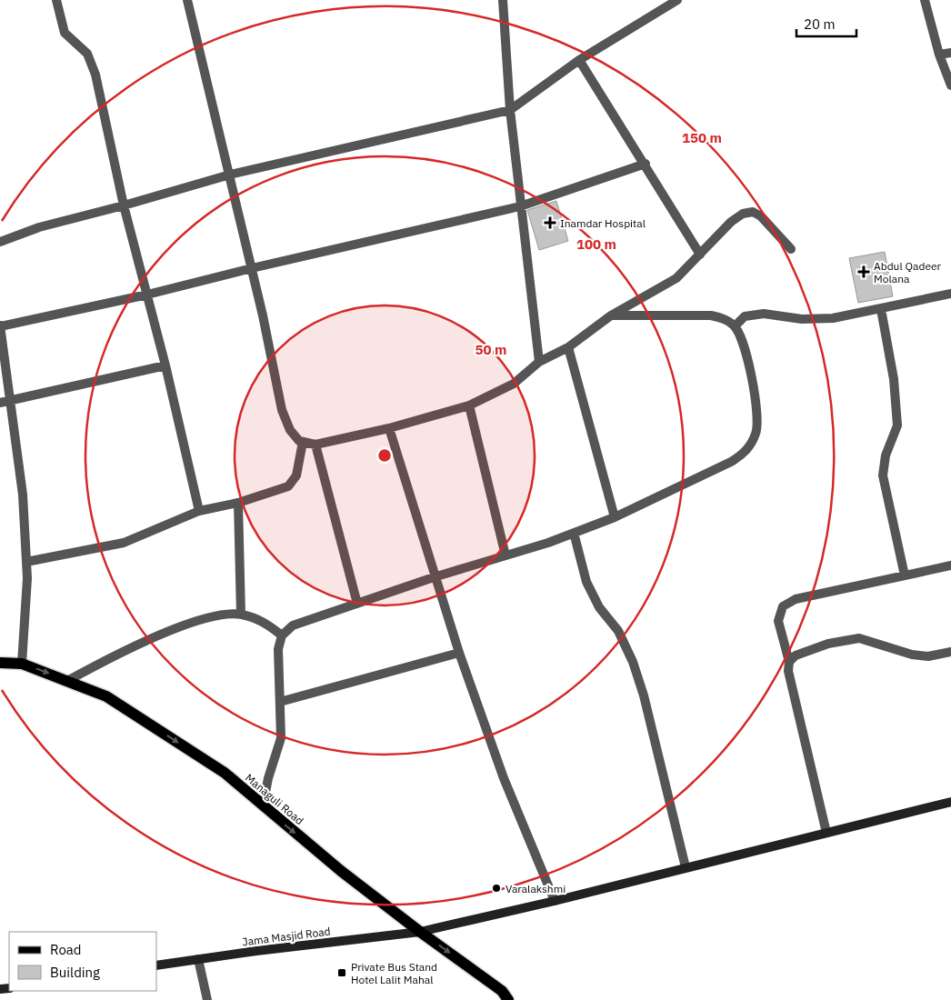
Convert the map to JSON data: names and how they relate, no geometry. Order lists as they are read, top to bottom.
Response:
{
  "streets": {
    "main road": ["Managuli Road"],
    "street": ["Jama Masjid Road"]
  },
  "crossings": [
    ["Managuli Road", "Jama Masjid Road"]
  ],
  "one_way": ["Managuli Road"],
  "places": {
    "health": ["Inamdar Hospital", "Abdul Qadeer Molana"],
    "other": ["Varalakshmi"],
    "transit": ["Private Bus Stand Hotel Lalit Mahal"]
  },
  "legend": ["Road", "Building"],
  "scale_bar": "20 m",
  "rings": ["150 m", "100 m", "50 m"]
}
